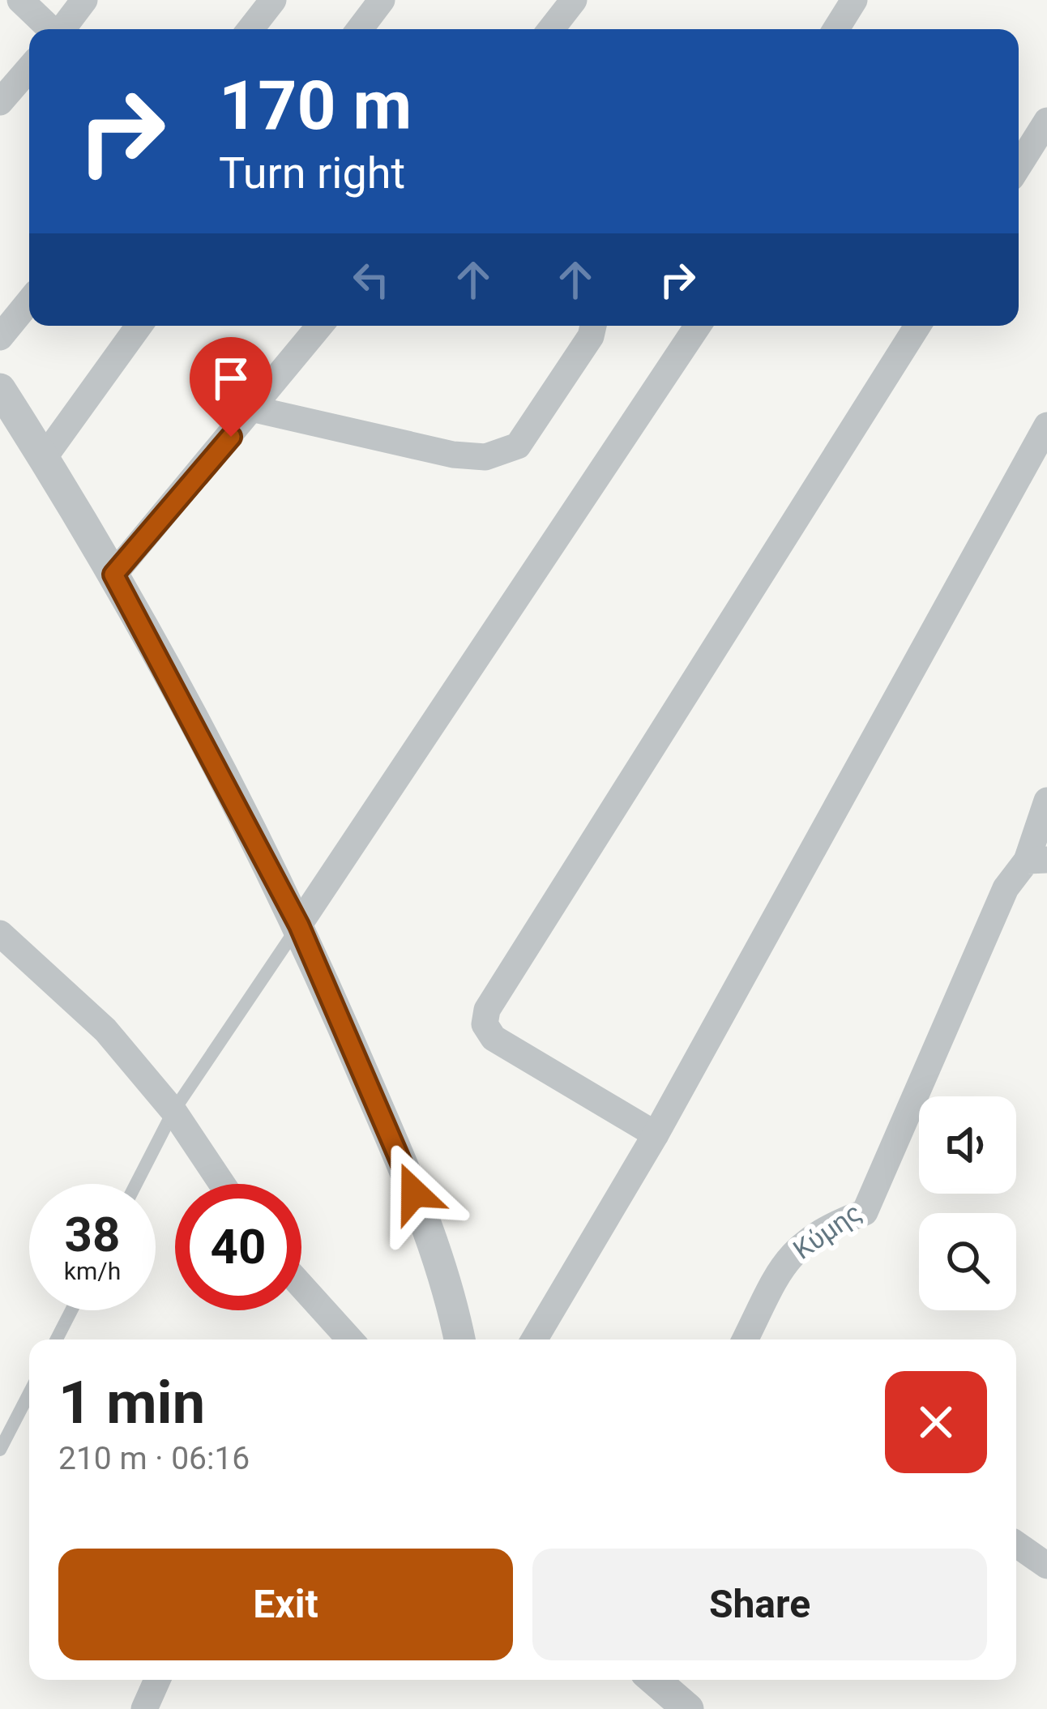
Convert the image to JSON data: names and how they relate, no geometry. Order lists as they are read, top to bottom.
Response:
{
  "streets": {
    "street": ["Κύμης"]
  },
  "page": {
    "turn": ["170 m", "Turn right"],
    "speed": "38 km/h",
    "limit": "40",
    "heading": ["1 min", "210 m · 06:16"],
    "buttons": ["Exit", "Share"]
  }
}
